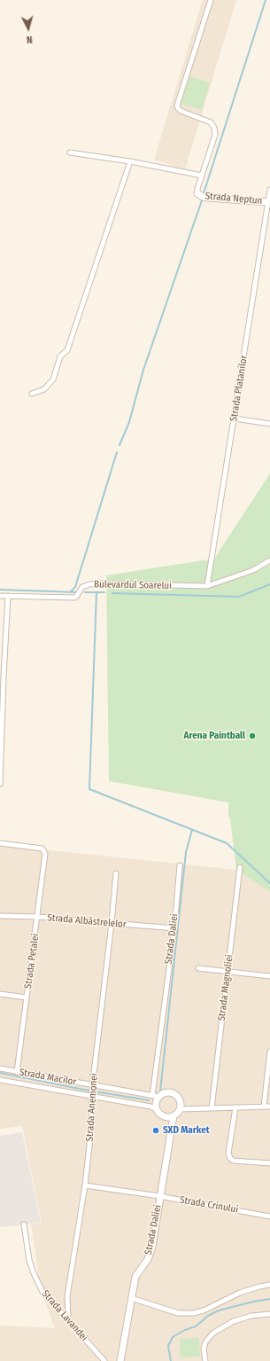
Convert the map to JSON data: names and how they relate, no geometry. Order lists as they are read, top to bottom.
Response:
{
  "streets": {
    "street": [
      "Strada Neptun",
      "Strada Platanilor",
      "Bulevardul Soarelui",
      "Strada Albăstrelelor",
      "Strada Daliei",
      "Strada Petalei",
      "Strada Magnoliei",
      "Strada Macilor",
      "Strada Anemonei",
      "Strada Crinului",
      "Strada Lavandei"
    ]
  },
  "crossings": [
    ["Strada Neptun", "Strada Platanilor"],
    ["Strada Platanilor", "Bulevardul Soarelui"],
    ["Strada Albăstrelelor", "Strada Daliei"],
    ["Strada Albăstrelelor", "Strada Petalei"],
    ["Strada Albăstrelelor", "Strada Anemonei"],
    ["Strada Daliei", "Strada Macilor"],
    ["Strada Daliei", "Strada Crinului"],
    ["Strada Petalei", "Strada Macilor"],
    ["Strada Macilor", "Strada Anemonei"],
    ["Strada Anemonei", "Strada Crinului"],
    ["Strada Anemonei", "Strada Lavandei"]
  ],
  "places": ["Arena Paintball", "SXD Market"],
  "north": "bottom"
}
